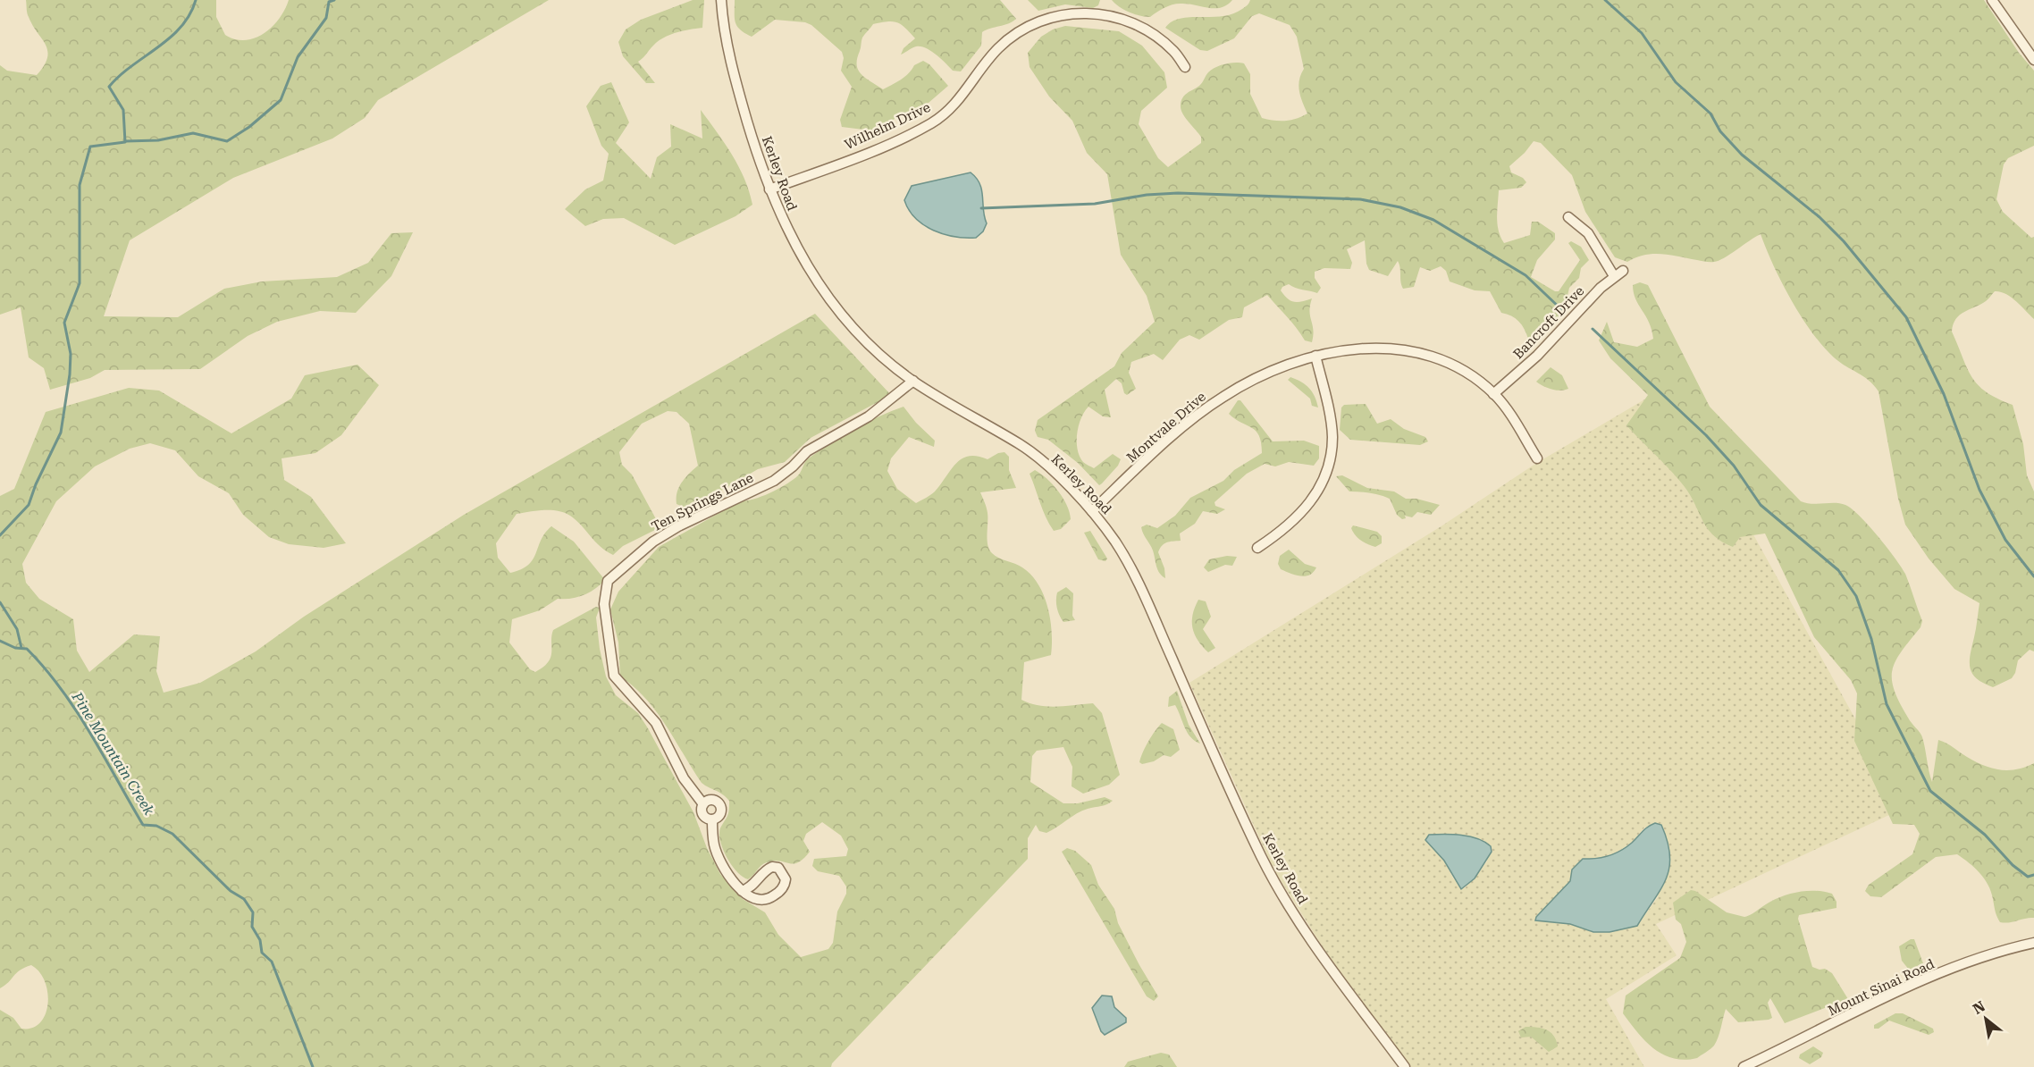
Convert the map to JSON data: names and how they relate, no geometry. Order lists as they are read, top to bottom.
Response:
{
  "streets": {
    "street": [
      "Wilhelm Drive",
      "Kerley Road",
      "Bancroft Drive",
      "Montvale Drive",
      "Ten Springs Lane",
      "Mount Sinai Road"
    ]
  },
  "crossings": [
    ["Wilhelm Drive", "Kerley Road"],
    ["Kerley Road", "Montvale Drive"],
    ["Kerley Road", "Ten Springs Lane"],
    ["Bancroft Drive", "Montvale Drive"]
  ],
  "water": ["Pine Mountain Creek"],
  "north": "top left"
}
